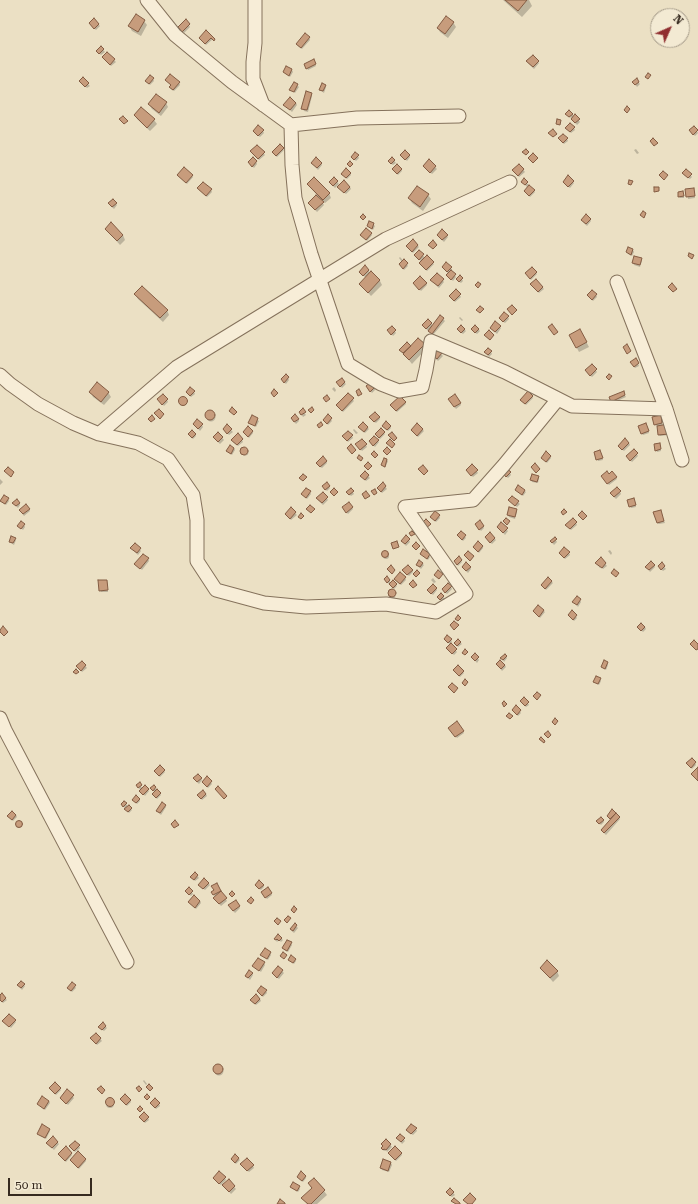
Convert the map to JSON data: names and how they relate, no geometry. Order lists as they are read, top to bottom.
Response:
{
  "scale_bar": "50 m",
  "north": "top right"
}
